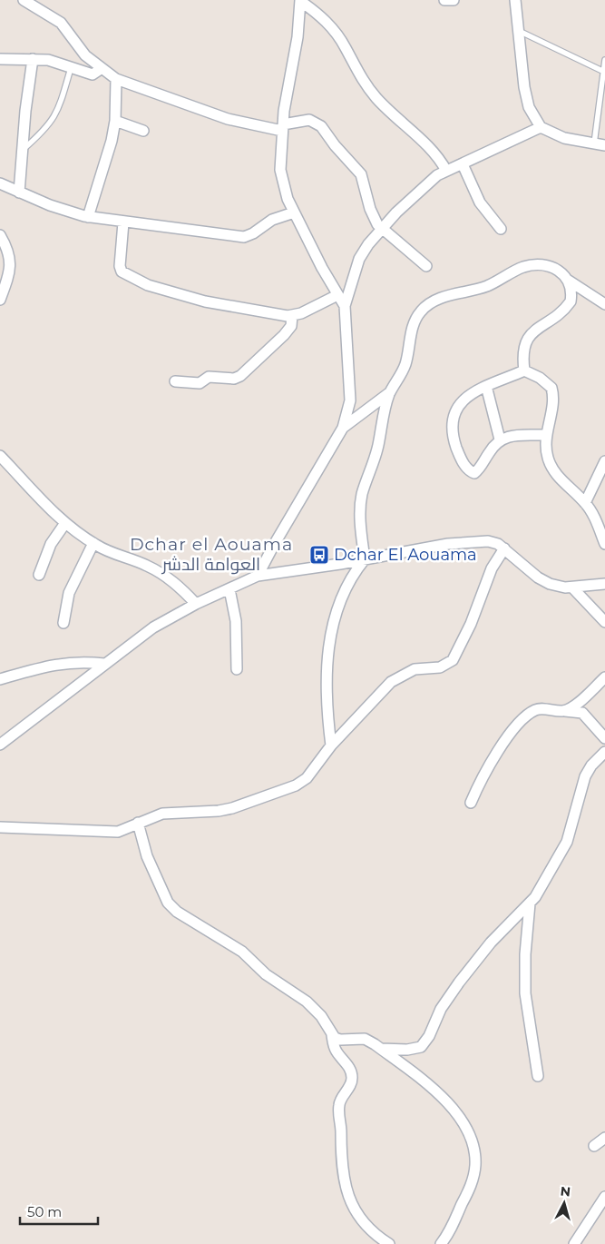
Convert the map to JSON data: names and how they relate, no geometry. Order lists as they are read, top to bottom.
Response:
{
  "districts": ["Dchar el Aouama العوامة الدشر"],
  "places": {
    "bus stop": ["Dchar El Aouama"]
  },
  "scale_bar": "50 m",
  "north": "top"
}
